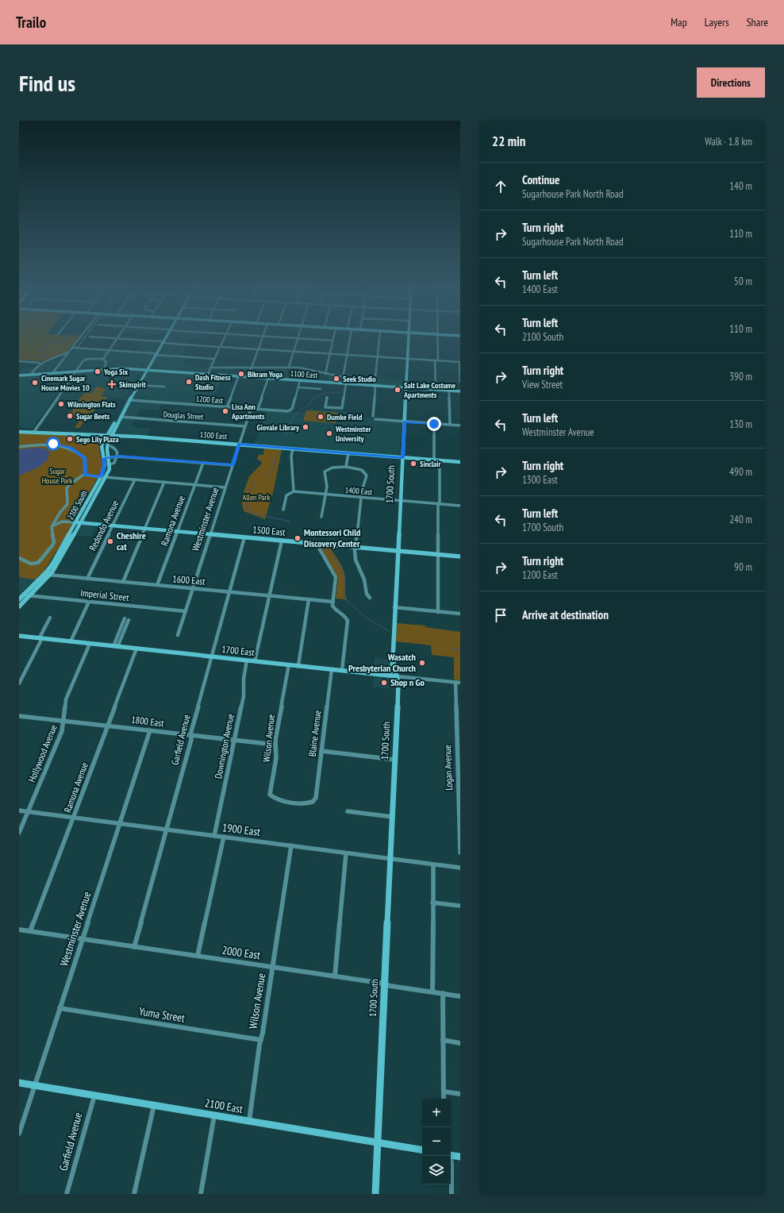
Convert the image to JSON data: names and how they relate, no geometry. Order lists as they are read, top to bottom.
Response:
{
  "streets": {
    "street": [
      "1100 East",
      "1200 East",
      "Douglas Street",
      "1300 East",
      "1700 South",
      "1400 East",
      "2100 South",
      "Westminster Avenue",
      "Ramona Avenue",
      "Redondo Avenue",
      "1500 East",
      "1600 East",
      "Imperial Street",
      "1700 East",
      "1800 East",
      "Blaine Avenue",
      "Wilson Avenue",
      "Garfield Avenue",
      "Downington Avenue",
      "Hollywood Avenue",
      "Logan Avenue",
      "1900 East",
      "2000 East",
      "Yuma Street",
      "2100 East"
    ]
  },
  "crossings": [
    ["1100 East", "1700 South"],
    ["1100 East", "2100 South"],
    ["1200 East", "2100 South"],
    ["1200 East", "Westminster Avenue"],
    ["Douglas Street", "2100 South"],
    ["Douglas Street", "Westminster Avenue"],
    ["1300 East", "1700 South"],
    ["1300 East", "2100 South"],
    ["1300 East", "Westminster Avenue"],
    ["1700 South", "1400 East"],
    ["1700 South", "1500 East"],
    ["1700 South", "1700 East"],
    ["1700 South", "1900 East"],
    ["1700 South", "2000 East"],
    ["1700 South", "2100 East"],
    ["2100 South", "1500 East"],
    ["2100 South", "1600 East"],
    ["2100 South", "Imperial Street"],
    ["Westminster Avenue", "1500 East"],
    ["Westminster Avenue", "1600 East"],
    ["Westminster Avenue", "Imperial Street"],
    ["Westminster Avenue", "1800 East"],
    ["Westminster Avenue", "1900 East"],
    ["Westminster Avenue", "2000 East"],
    ["Westminster Avenue", "Yuma Street"],
    ["Westminster Avenue", "2100 East"],
    ["Ramona Avenue", "1500 East"],
    ["Ramona Avenue", "1600 East"],
    ["Ramona Avenue", "1700 East"],
    ["Ramona Avenue", "1800 East"],
    ["Ramona Avenue", "1900 East"],
    ["Ramona Avenue", "2000 East"],
    ["Redondo Avenue", "1500 East"],
    ["Redondo Avenue", "1600 East"],
    ["1500 East", "Garfield Avenue"],
    ["1600 East", "Garfield Avenue"],
    ["1700 East", "Blaine Avenue"],
    ["1700 East", "Wilson Avenue"],
    ["1700 East", "Garfield Avenue"],
    ["1700 East", "Downington Avenue"],
    ["1700 East", "Hollywood Avenue"],
    ["1700 East", "Logan Avenue"],
    ["1800 East", "Wilson Avenue"],
    ["1800 East", "Garfield Avenue"],
    ["1800 East", "Downington Avenue"],
    ["1800 East", "Hollywood Avenue"],
    ["Blaine Avenue", "Wilson Avenue"],
    ["Wilson Avenue", "1900 East"],
    ["Wilson Avenue", "2000 East"],
    ["Wilson Avenue", "Yuma Street"],
    ["Wilson Avenue", "2100 East"],
    ["Garfield Avenue", "1900 East"],
    ["Garfield Avenue", "2000 East"],
    ["Garfield Avenue", "2100 East"],
    ["Downington Avenue", "1900 East"],
    ["Hollywood Avenue", "1900 East"]
  ],
  "parks": ["Sugar House Park", "Allen Park"],
  "places": {
    "other": [
      "Yoga Six",
      "Bikram Yoga",
      "Seek Studio",
      "Dash Fitness Studio",
      "Cinemark Sugar House Movies 10",
      "Salt Lake Costume Apartments",
      "Wilmington Flats",
      "Lisa Ann Apartments",
      "Sugar Beets",
      "Dumke Field",
      "Giovale Library",
      "Westminster University",
      "Sego Lily Plaza",
      "Sinclair",
      "Montessori Child Discovery Center",
      "Cheshire cat",
      "Wasatch Presbyterian Church",
      "Shop n Go"
    ],
    "health": ["Skinspirit"]
  },
  "page": {
    "header": "Trailo",
    "nav": ["Map", "Layers", "Share"],
    "buttons": "Directions",
    "title": "Find us",
    "heading": ["22 min", "Walk · 1.8 km"],
    "list": [
      ["Continue", "Sugarhouse Park North Road", "140 m"],
      ["Turn right", "Sugarhouse Park North Road", "110 m"],
      ["Turn left", "1400 East", "50 m"],
      ["Turn left", "2100 South", "110 m"],
      ["Turn right", "View Street", "390 m"],
      ["Turn left", "Westminster Avenue", "130 m"],
      ["Turn right", "1300 East", "490 m"],
      ["Turn left", "1700 South", "240 m"],
      ["Turn right", "1200 East", "90 m"],
      "Arrive at destination"
    ],
    "map_buttons": ["+", "−"]
  }
}
